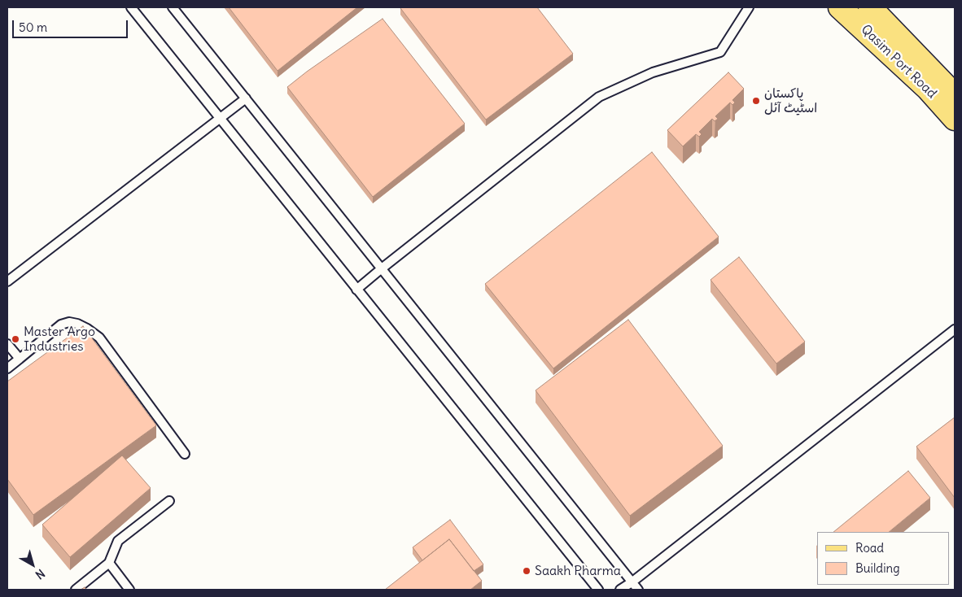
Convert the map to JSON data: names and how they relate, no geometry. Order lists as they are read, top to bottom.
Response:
{
  "streets": {
    "main road": ["Qasim Port Road"]
  },
  "places": ["پاکستان اسٹیٹ آئل", "Master Argo Industries", "Saakh Pharma"],
  "legend": ["Road", "Building"],
  "scale_bar": "50 m",
  "north": "bottom right"
}
